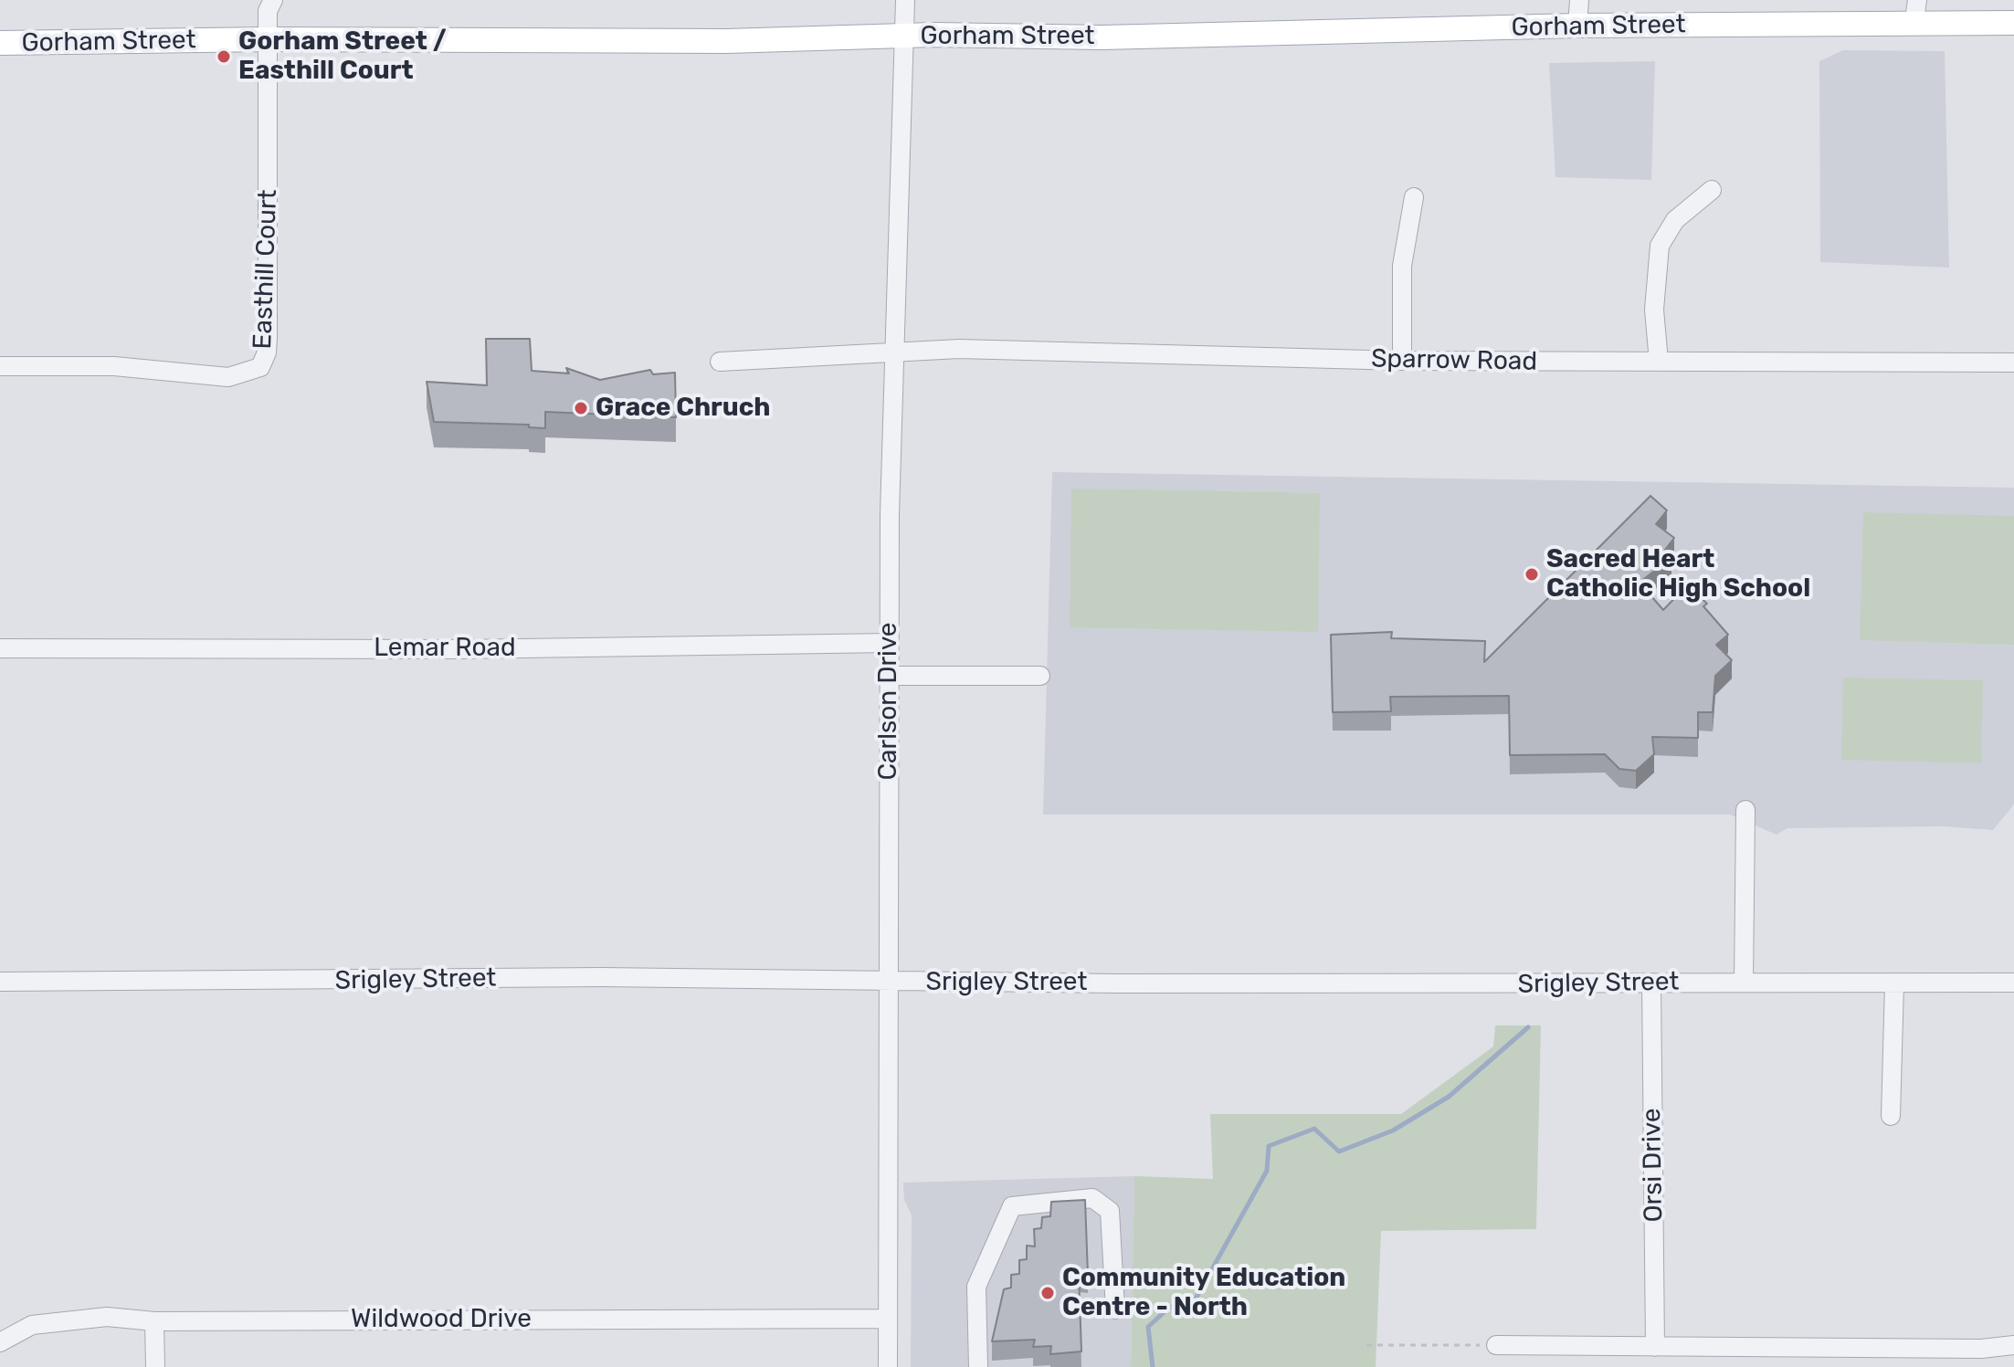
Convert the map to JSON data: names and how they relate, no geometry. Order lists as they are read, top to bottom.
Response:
{
  "streets": {
    "main road": ["Gorham Street"],
    "street": [
      "Easthill Court",
      "Sparrow Road",
      "Lemar Road",
      "Carlson Drive",
      "Srigley Street",
      "Orsi Drive",
      "Wildwood Drive"
    ]
  },
  "crossings": [
    ["Gorham Street", "Easthill Court"],
    ["Gorham Street", "Carlson Drive"],
    ["Sparrow Road", "Carlson Drive"],
    ["Lemar Road", "Carlson Drive"],
    ["Carlson Drive", "Srigley Street"],
    ["Carlson Drive", "Wildwood Drive"],
    ["Srigley Street", "Orsi Drive"]
  ],
  "places": [
    "Gorham Street / Easthill Court",
    "Grace Chruch",
    "Sacred Heart Catholic High School",
    "Community Education Centre - North"
  ]
}
